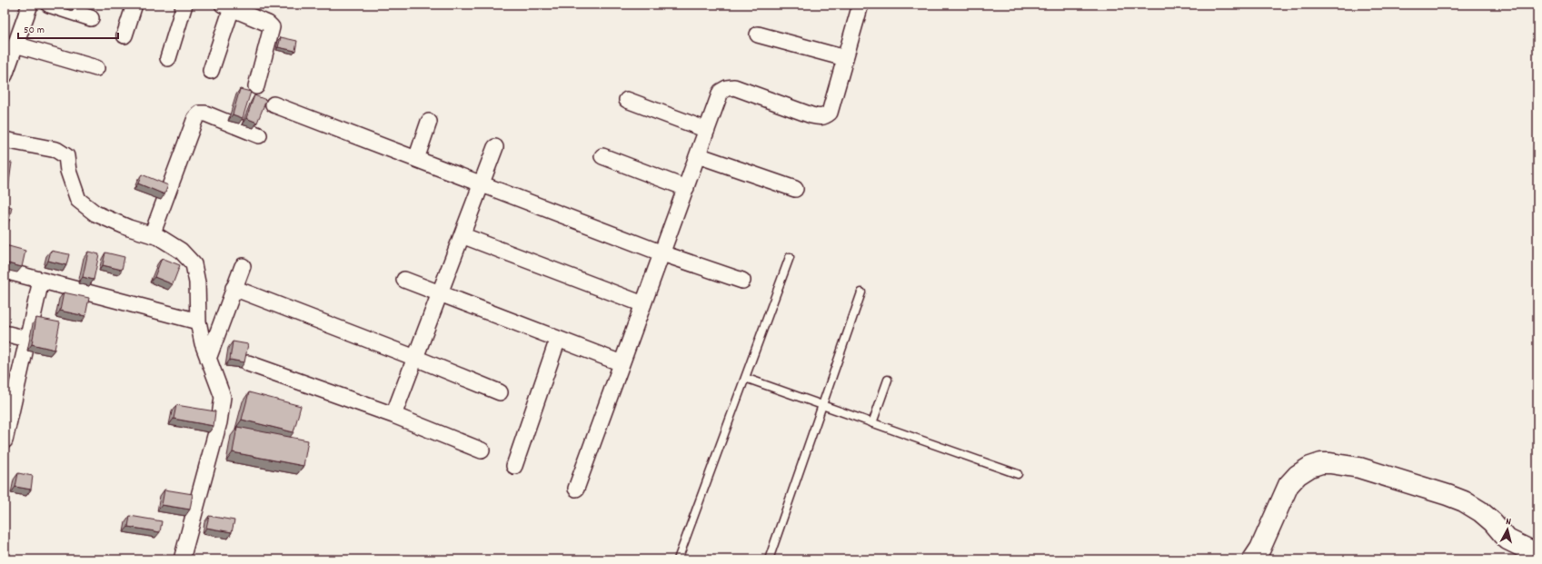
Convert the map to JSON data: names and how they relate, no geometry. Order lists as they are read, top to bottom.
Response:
{
  "scale_bar": "50 m",
  "north": "top"
}
